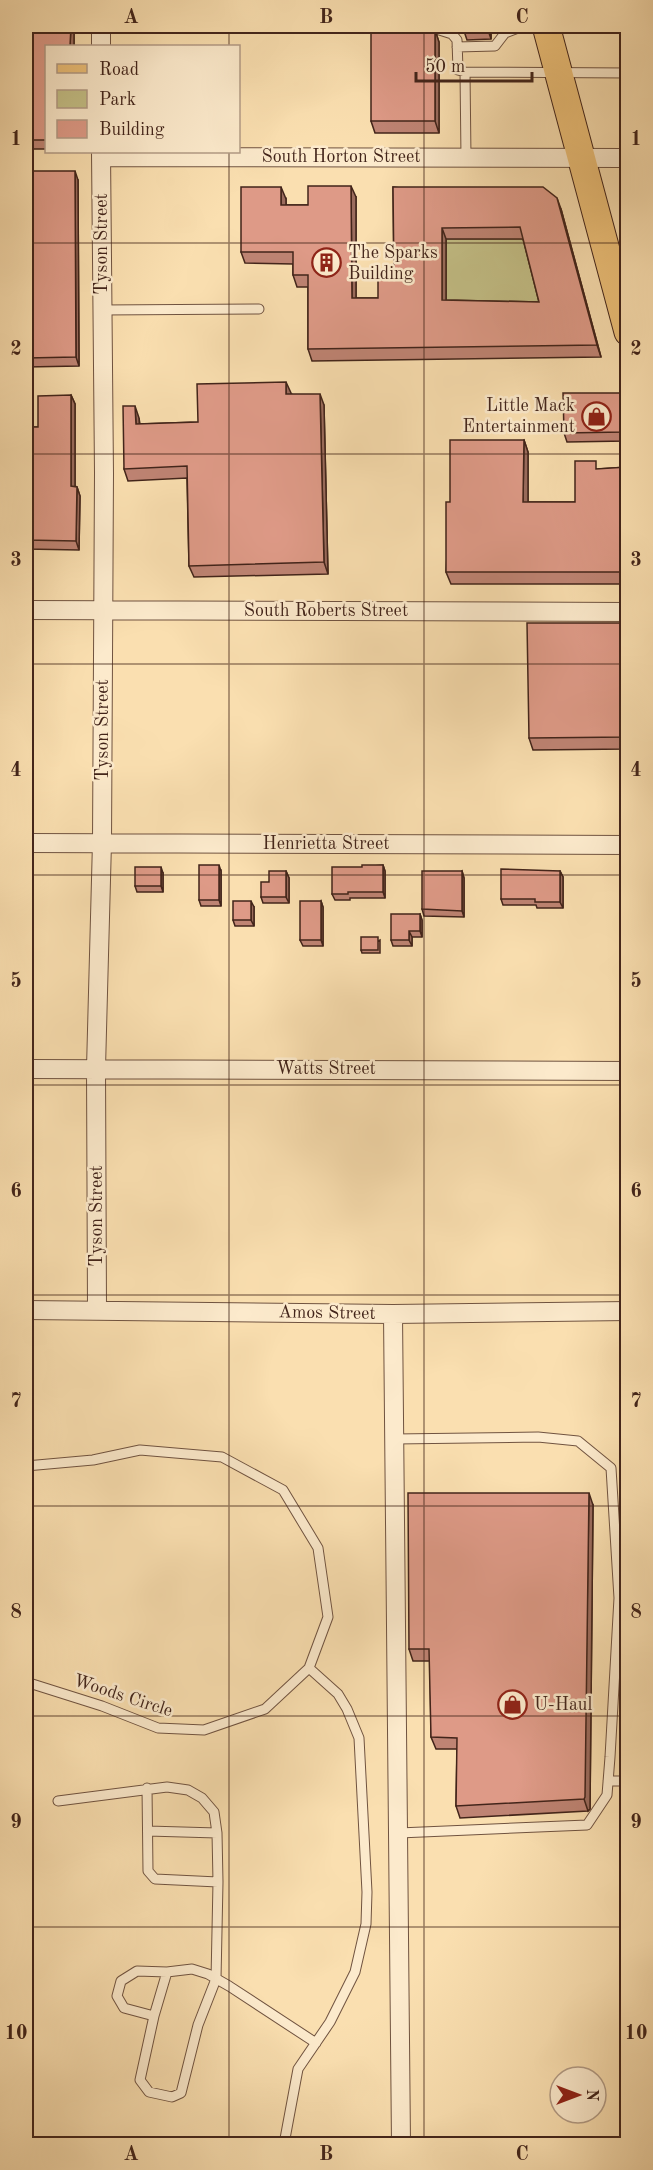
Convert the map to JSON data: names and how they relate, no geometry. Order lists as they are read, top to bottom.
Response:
{
  "streets": {
    "street": [
      "South Horton Street",
      "Tyson Street",
      "South Roberts Street",
      "Henrietta Street",
      "Watts Street",
      "Amos Street"
    ],
    "lane": ["Woods Circle"]
  },
  "crossings": [
    ["South Horton Street", "Tyson Street"],
    ["Tyson Street", "South Roberts Street"],
    ["Tyson Street", "Henrietta Street"],
    ["Tyson Street", "Watts Street"],
    ["Tyson Street", "Amos Street"]
  ],
  "places": {
    "building": ["The Sparks Building"],
    "shop": ["Little Mack Entertainment", "U-Haul"]
  },
  "legend": ["Road", "Park", "Building"],
  "scale_bar": "50 m",
  "north": "right",
  "grid": {
    "columns": ["A", "B", "C"],
    "rows": [
      "1",
      "2",
      "3",
      "4",
      "5",
      "6",
      "7",
      "8",
      "9",
      "10"
    ]
  }
}
